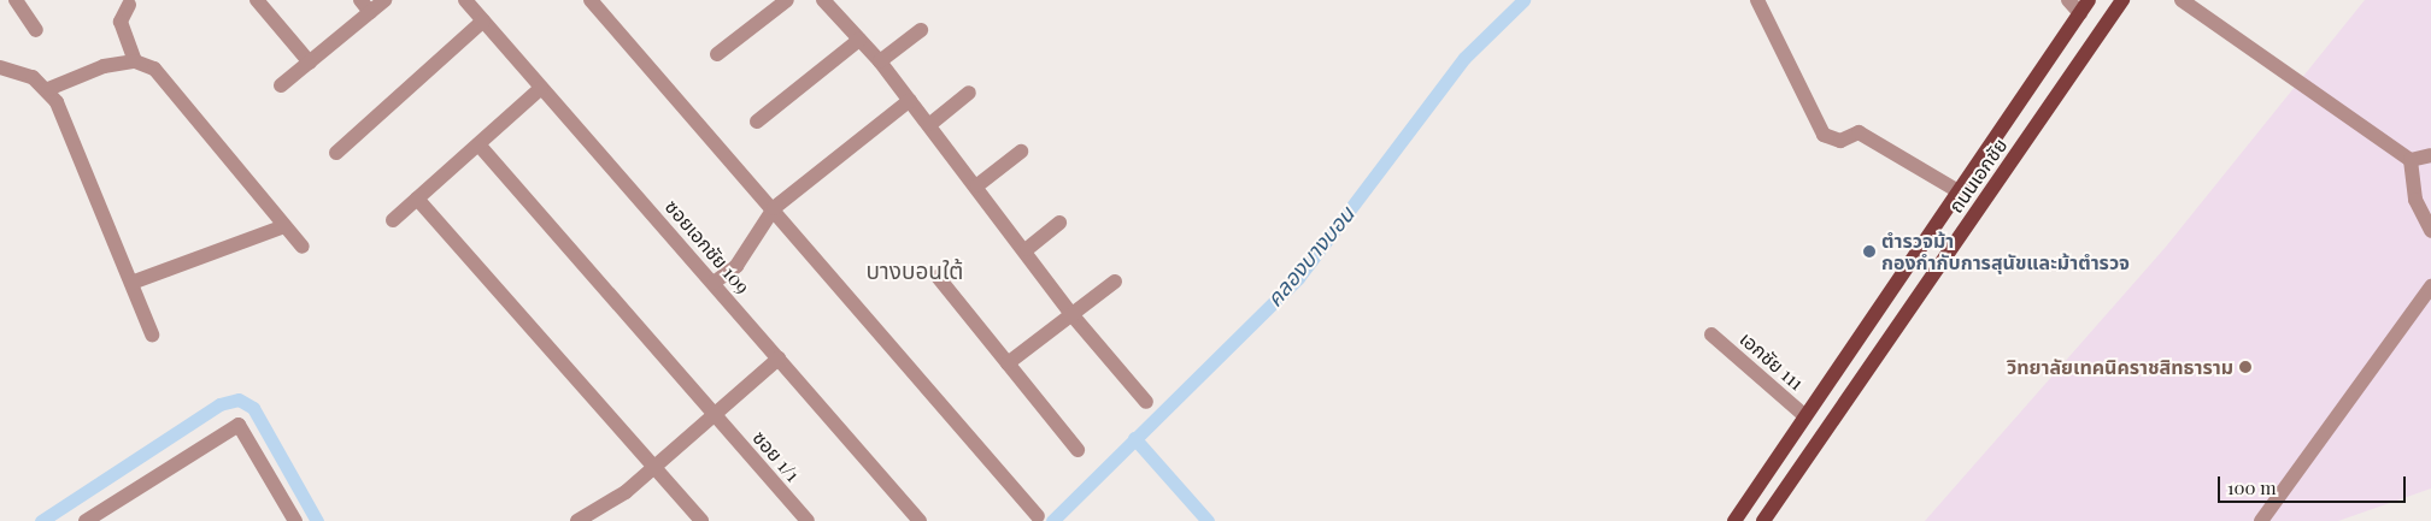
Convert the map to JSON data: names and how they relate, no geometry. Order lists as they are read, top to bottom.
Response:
{
  "streets": {
    "main road": ["ถนนเอกชัย"],
    "street": ["ซอยเอกชัย 109", "เอกชัย 111", "ซอย 1/1"]
  },
  "crossings": [
    ["ถนนเอกชัย", "เอกชัย 111"]
  ],
  "districts": ["บางบอนใต้"],
  "water": ["คลองบางบอน"],
  "places": ["ตำรวจม้า กองกำกับการสุนัขและม้าตำรวจ", "วิทยาลัยเทคนิคราชสิทธาราม"],
  "scale_bar": "100 m"
}
